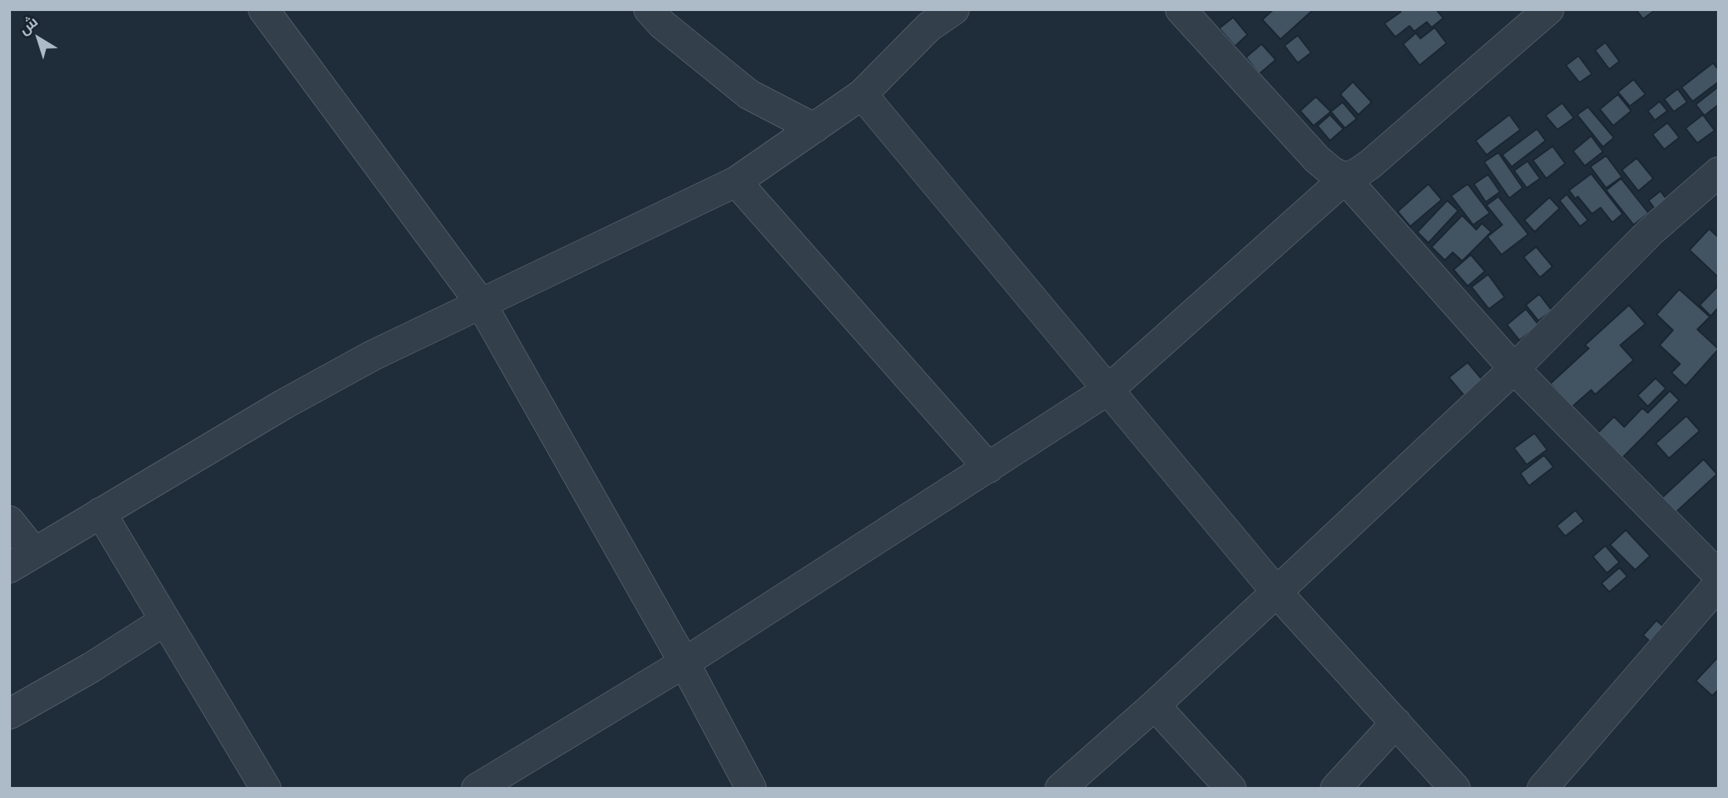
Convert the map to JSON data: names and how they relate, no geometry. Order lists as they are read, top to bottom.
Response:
{
  "north": "top left"
}
